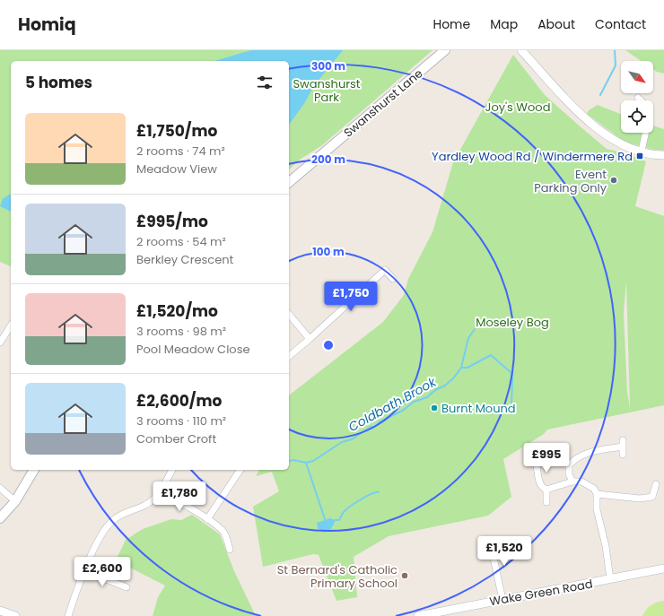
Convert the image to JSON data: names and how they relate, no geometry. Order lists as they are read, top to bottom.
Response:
{
  "streets": {
    "main road": ["Swanshurst Lane"],
    "street": ["Wake Green Road"]
  },
  "water": ["Coldbath Brook"],
  "parks": ["Swanshurst Park", "Joy's Wood", "Moseley Bog"],
  "places": {
    "transit": ["Yardley Wood Rd / Windermere Rd"],
    "other": ["Event Parking Only", "Burnt Mound", "St Bernard's Catholic Primary School"]
  },
  "north": "bottom right",
  "page": {
    "header": "Homiq",
    "nav": [
      "Home",
      "Map",
      "About",
      "Contact"
    ],
    "heading": "5 homes",
    "list": [
      {
        "name": "£1,750/mo",
        "note": "2 rooms · 74 m² · Meadow View"
      },
      {
        "name": "£995/mo",
        "note": "2 rooms · 54 m² · Berkley Crescent"
      },
      {
        "name": "£1,520/mo",
        "note": "3 rooms · 98 m² · Pool Meadow Close"
      },
      {
        "name": "£2,600/mo",
        "note": "3 rooms · 110 m² · Comber Croft"
      }
    ],
    "price": [
      "£1,750",
      "£995",
      "£1,780",
      "£1,520",
      "£2,600"
    ]
  },
  "rings": ["300 m", "200 m", "100 m"]
}
